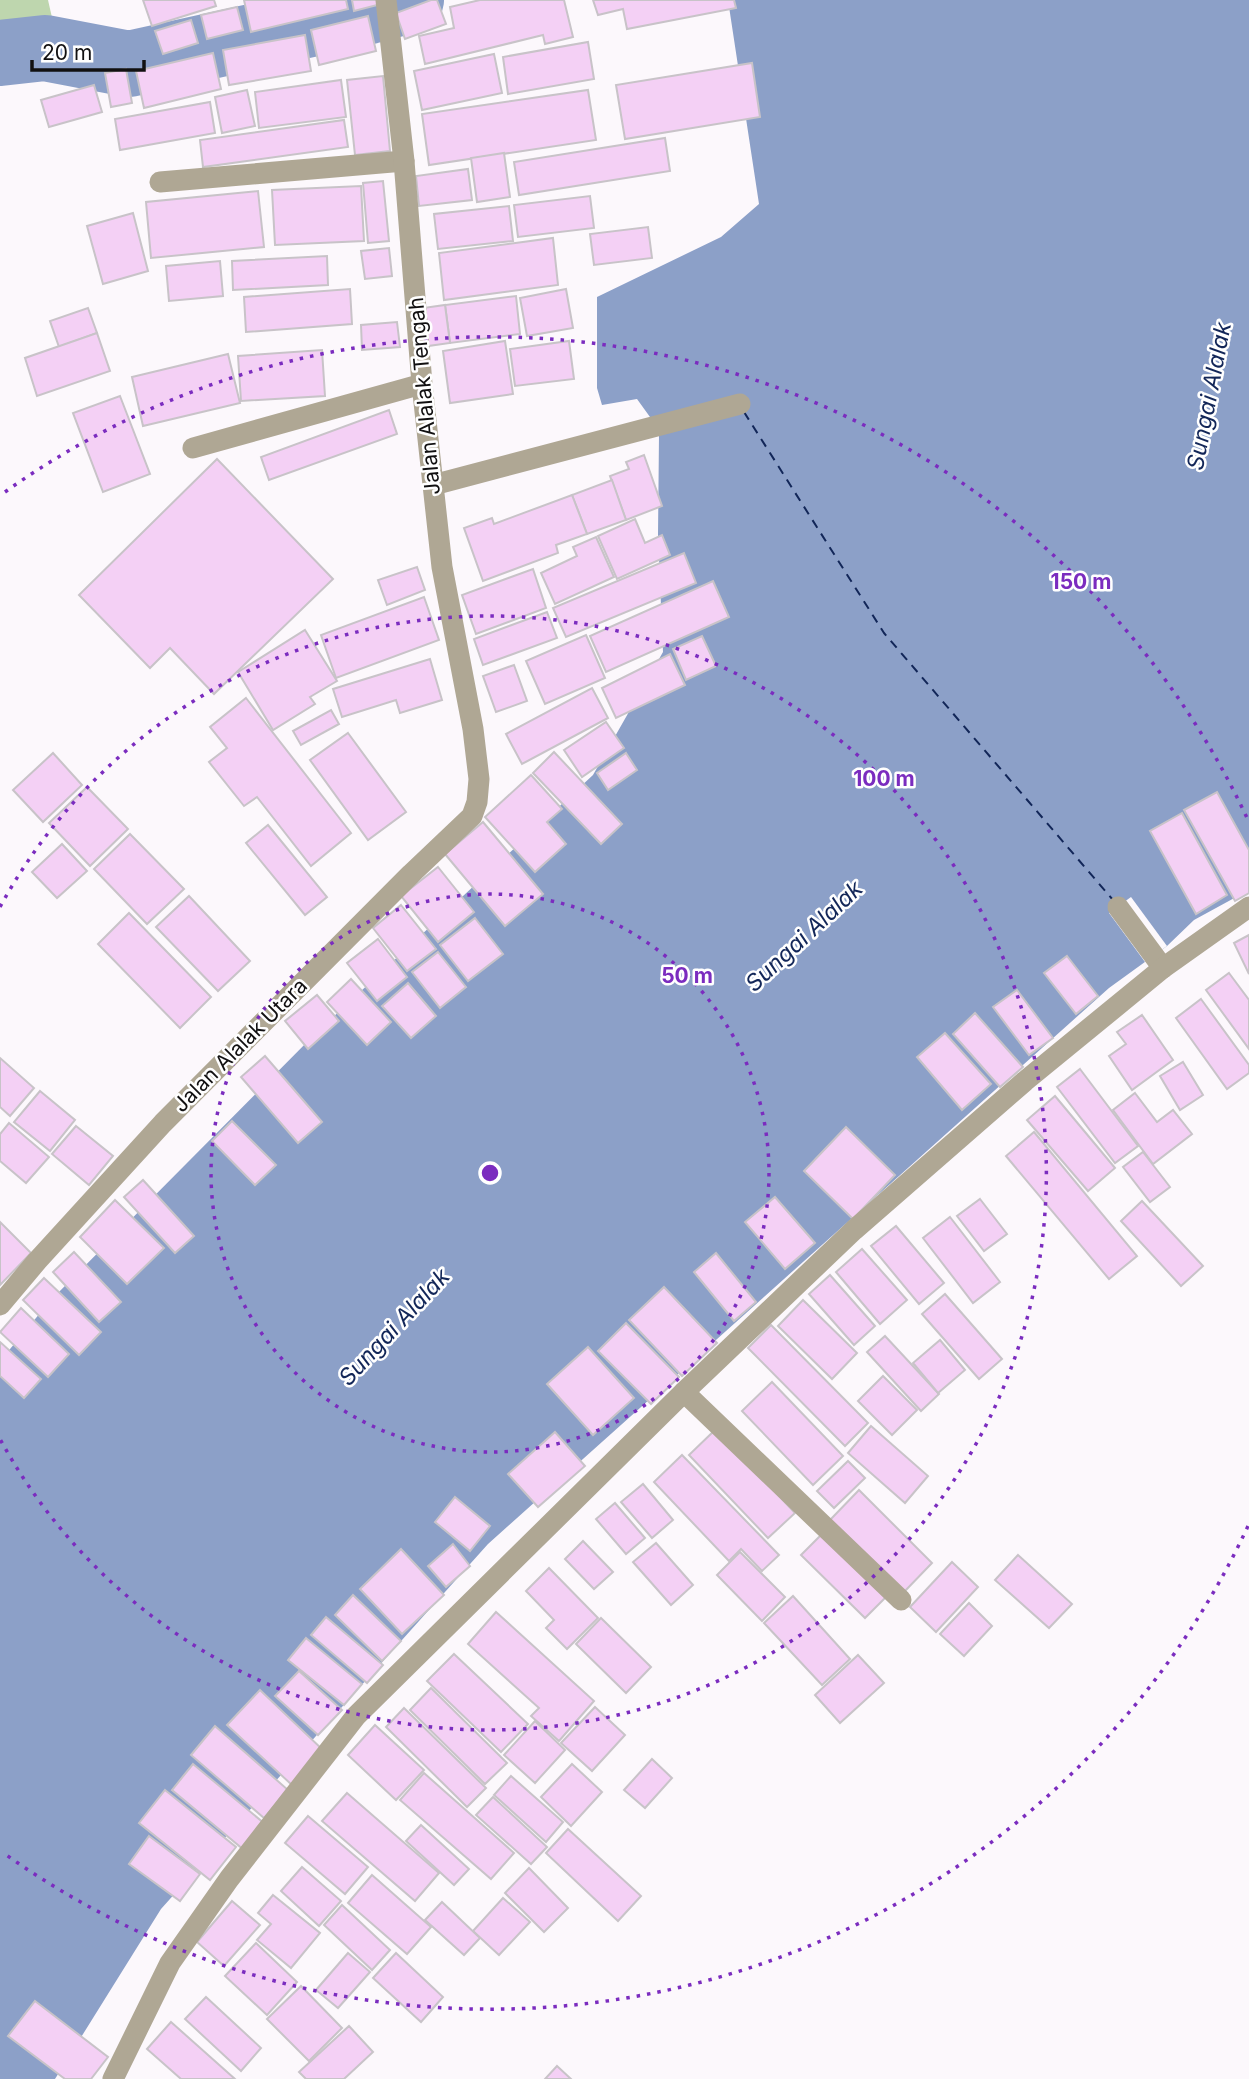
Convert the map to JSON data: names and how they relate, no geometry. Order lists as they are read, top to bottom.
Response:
{
  "streets": {
    "street": ["Jalan Alalak Tengah", "Jalan Alalak Utara"]
  },
  "crossings": [
    ["Jalan Alalak Tengah", "Jalan Alalak Utara"]
  ],
  "water": ["Sungai Alalak"],
  "scale_bar": "20 m",
  "rings": ["150 m", "100 m", "50 m"]
}
